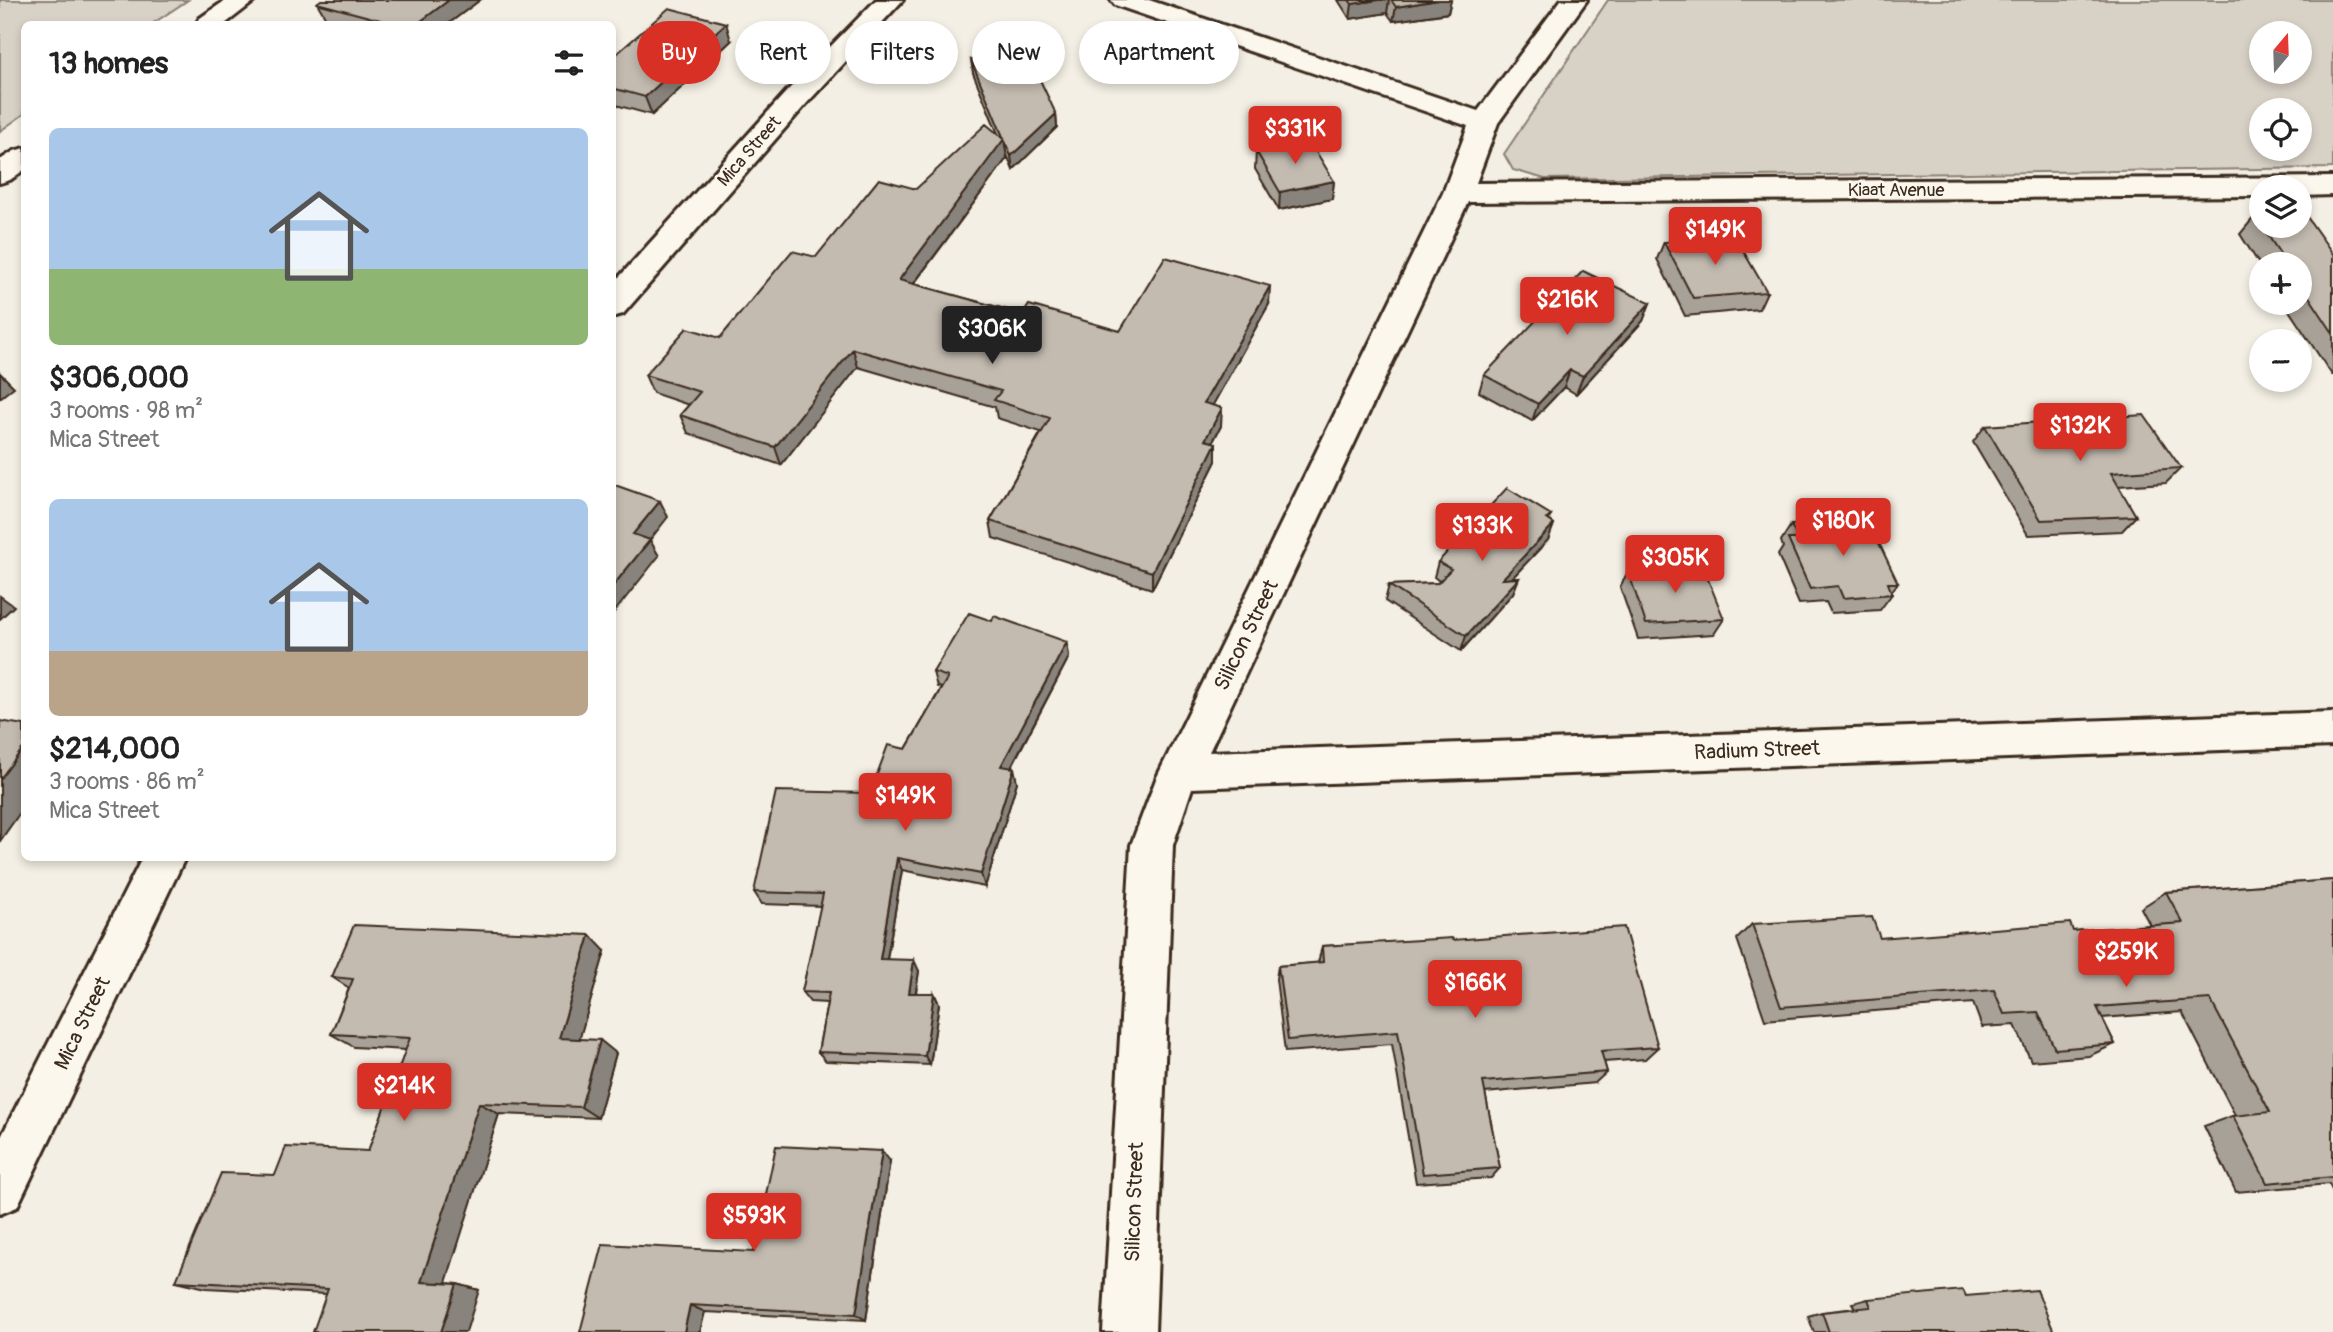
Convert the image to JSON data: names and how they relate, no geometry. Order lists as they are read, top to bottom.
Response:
{
  "streets": {
    "street": [
      "Mica Street",
      "Kiaat Avenue",
      "Silicon Street",
      "Radium Street"
    ]
  },
  "crossings": [
    ["Kiaat Avenue", "Silicon Street"],
    ["Silicon Street", "Radium Street"]
  ],
  "north": "top",
  "page": {
    "map_buttons": ["+", "−"],
    "chip": [
      "Buy",
      "Rent",
      "Filters",
      "New",
      "Apartment"
    ],
    "heading": "13 homes",
    "list": [
      {
        "name": "$306,000",
        "note": "3 rooms · 98 m² · Mica Street"
      },
      {
        "name": "$214,000",
        "note": "3 rooms · 86 m² · Mica Street"
      }
    ],
    "price": [
      "$331K",
      "$149K",
      "$216K",
      "$306K",
      "$132K",
      "$180K",
      "$133K",
      "$305K",
      "$149K",
      "$259K",
      "$166K",
      "$214K",
      "$593K"
    ]
  }
}
